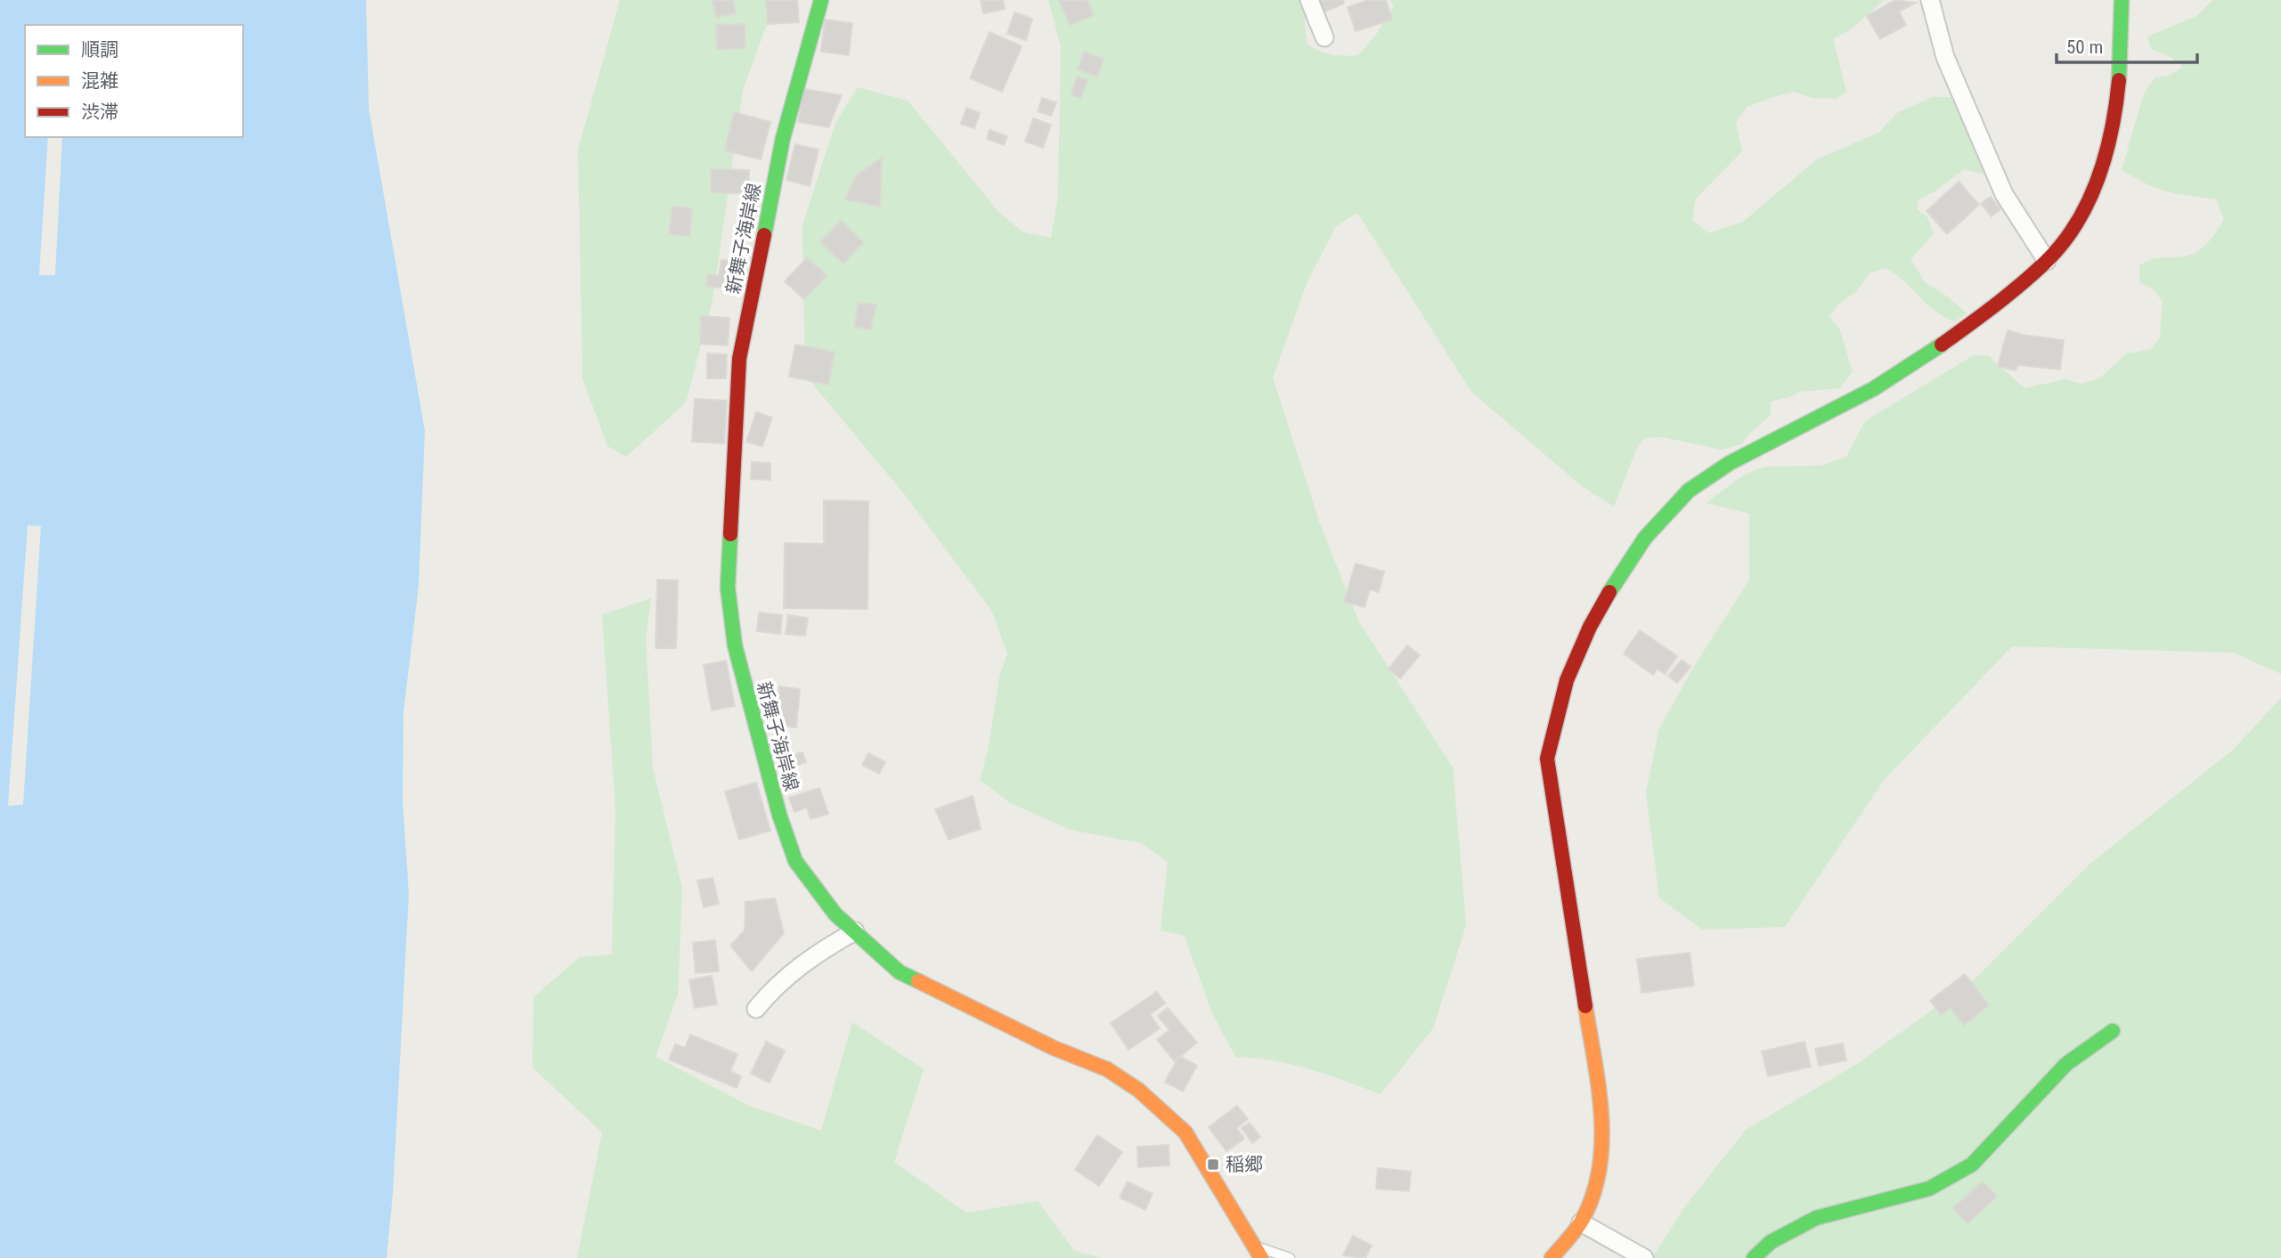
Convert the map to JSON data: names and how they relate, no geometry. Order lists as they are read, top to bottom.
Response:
{
  "streets": {
    "street": ["新舞子海岸線"]
  },
  "places": {
    "transit": ["稲郷"]
  },
  "legend": ["順調", "混雑", "渋滞"],
  "scale_bar": "50 m"
}
